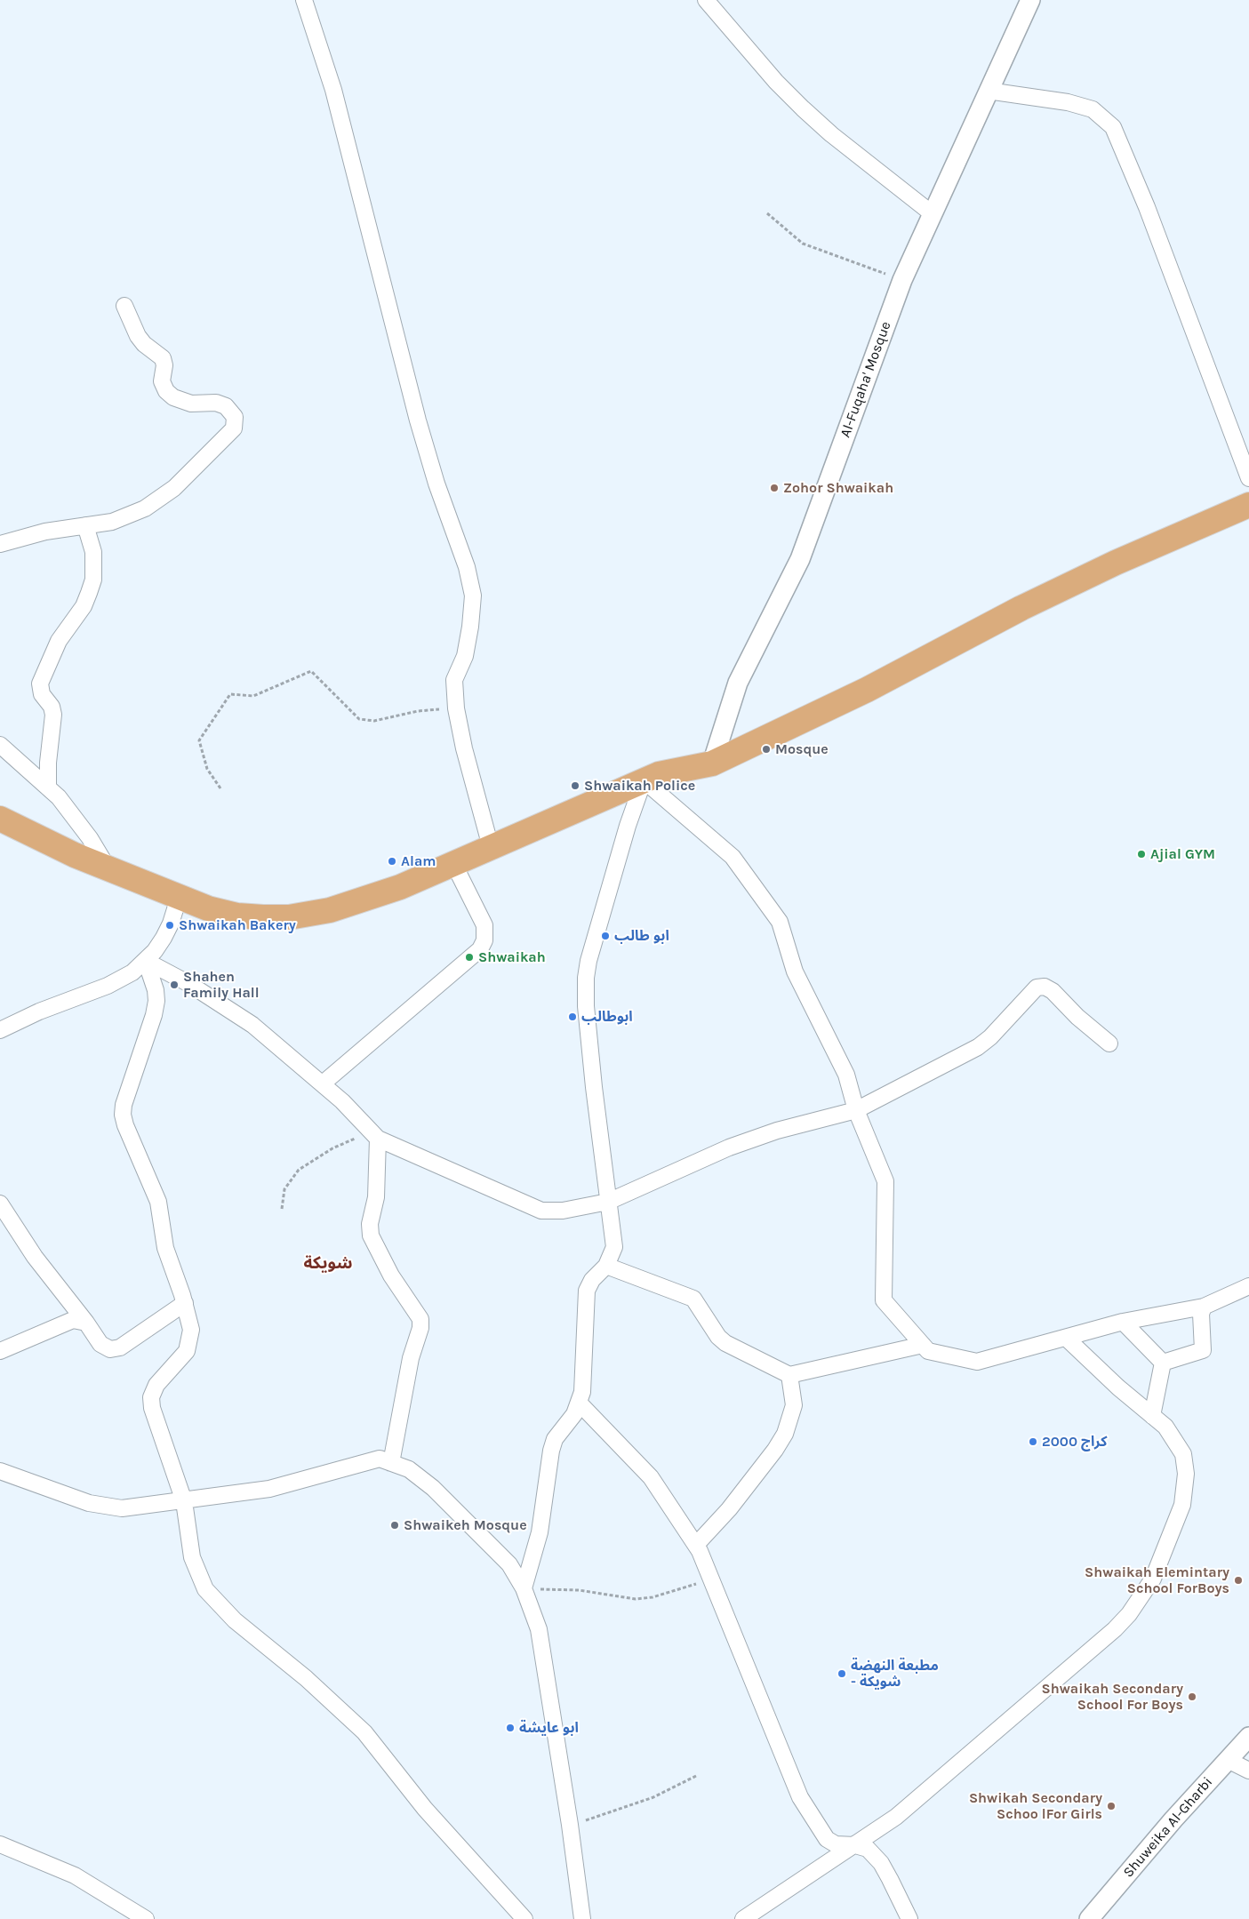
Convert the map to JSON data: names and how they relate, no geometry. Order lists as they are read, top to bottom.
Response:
{
  "streets": {
    "street": ["Al-Fuqaha' Mosque", "Shuweika Al-Gharbi"]
  },
  "districts": ["شويكة"],
  "places": [
    "Zohor Shwaikah",
    "Mosque",
    "Shwaikah Police",
    "Ajial GYM",
    "Alam",
    "Shwaikah Bakery",
    "ابو طالب",
    "Shwaikah",
    "Shahen Family Hall",
    "ابوطالب",
    "كراج 2000",
    "Shwaikeh Mosque",
    "Shwaikah Elemintary School ForBoys",
    "مطبعة النهضة - شويكة",
    "Shwaikah Secondary School For Boys",
    "ابو عايشة",
    "Shwikah Secondary Schoo lFor Girls"
  ]
}
